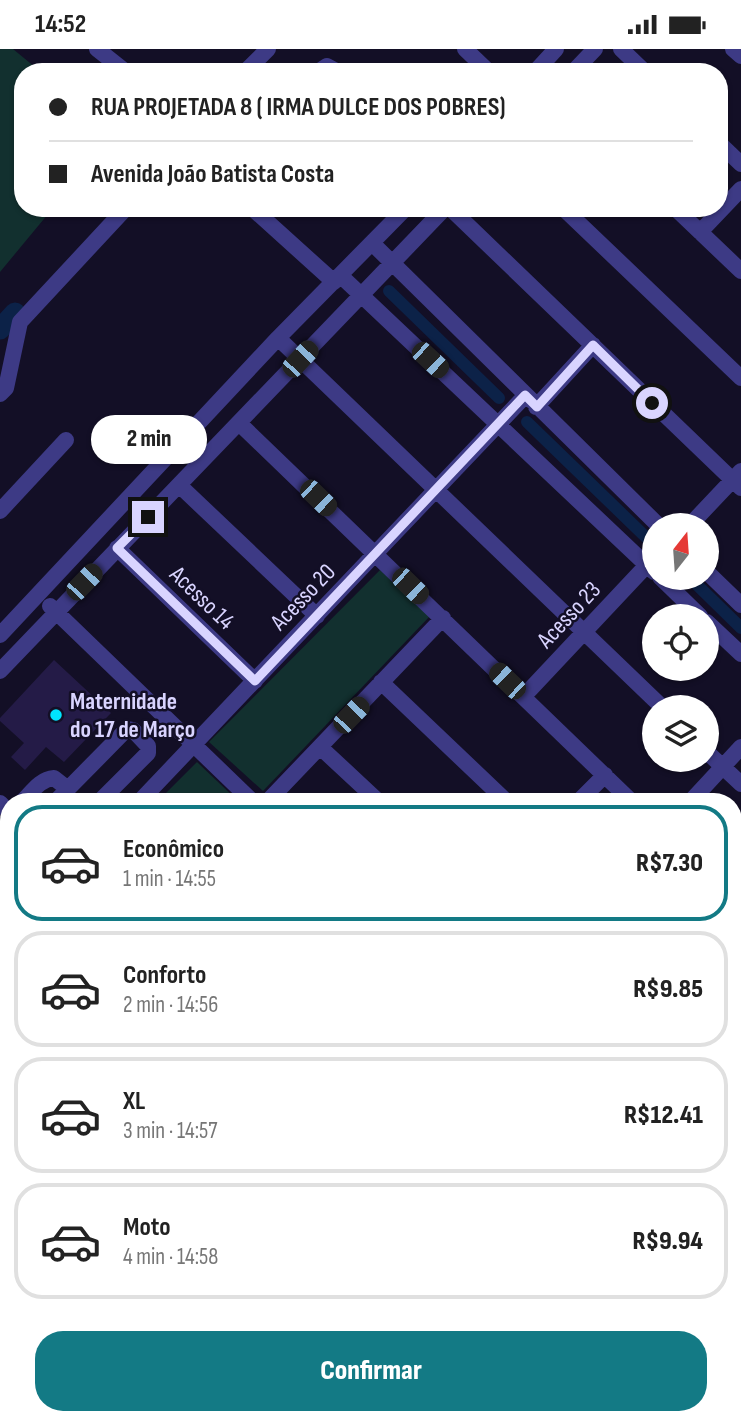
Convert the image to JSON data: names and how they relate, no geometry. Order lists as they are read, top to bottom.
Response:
{
  "streets": {
    "street": ["Acesso 20", "Acesso 14", "Acesso 23"]
  },
  "crossings": [
    ["Acesso 20", "Acesso 14"]
  ],
  "places": ["Maternidade do 17 de Março"],
  "north": "top",
  "page": {
    "status": "14:52",
    "banner": ["RUA PROJETADA 8 ( IRMA DULCE DOS POBRES)", "Avenida João Batista Costa"],
    "bubble": "2 min",
    "list": [
      {
        "name": "Econômico",
        "note": "1 min · 14:55",
        "value": "R$7.30"
      },
      {
        "name": "Conforto",
        "note": "2 min · 14:56",
        "value": "R$9.85"
      },
      {
        "name": "XL",
        "note": "3 min · 14:57",
        "value": "R$12.41"
      },
      {
        "name": "Moto",
        "note": "4 min · 14:58",
        "value": "R$9.94"
      }
    ],
    "buttons": "Confirmar"
  }
}
